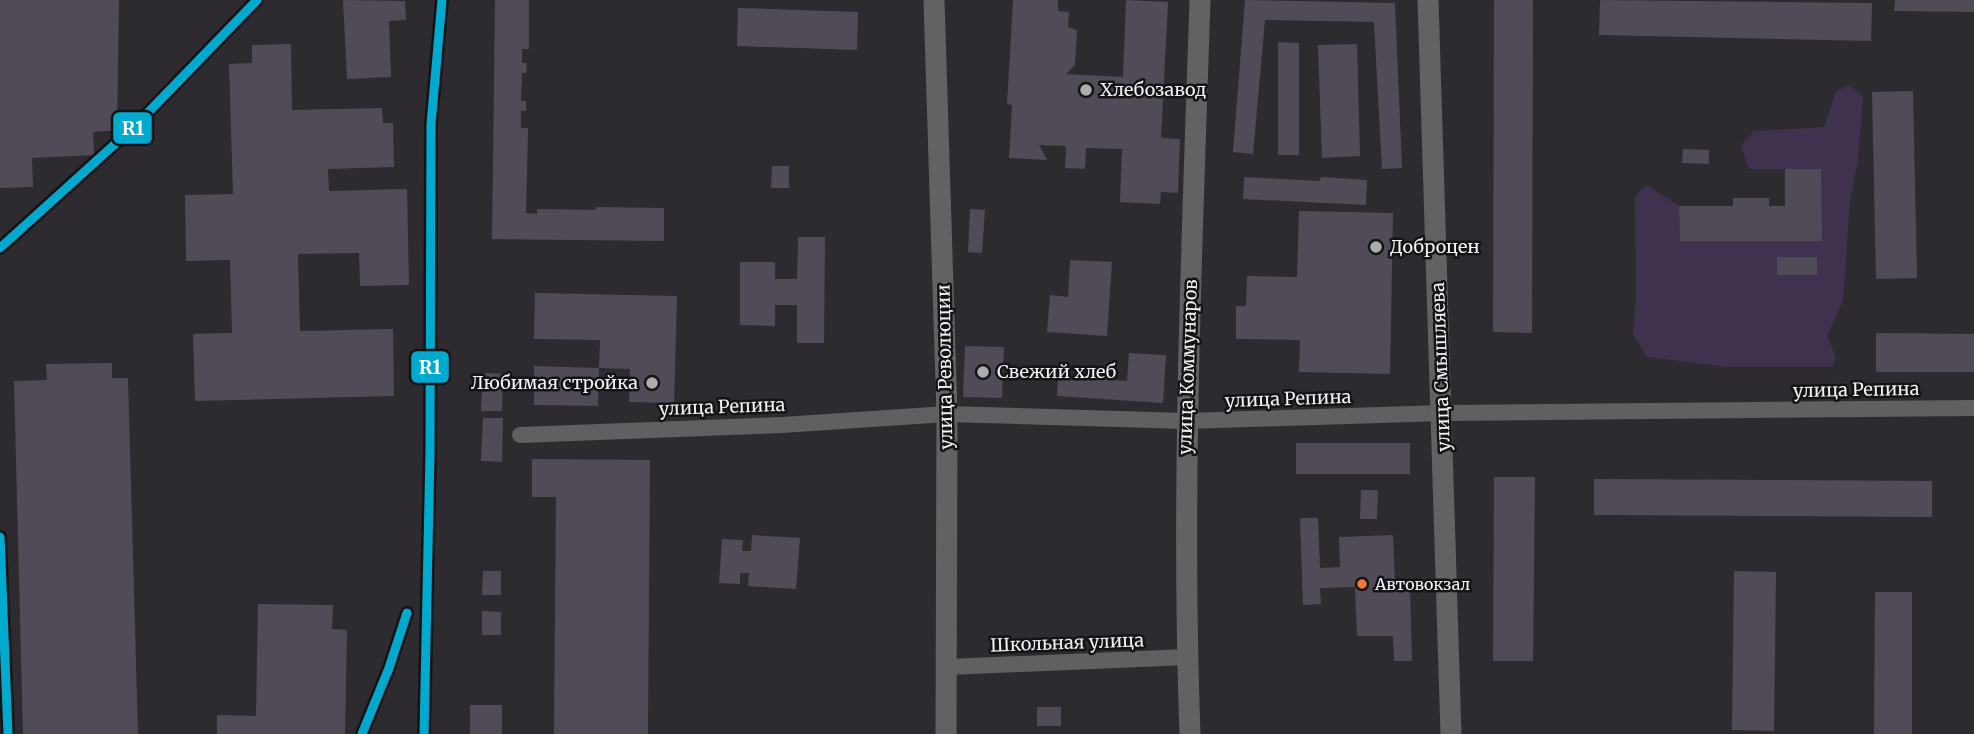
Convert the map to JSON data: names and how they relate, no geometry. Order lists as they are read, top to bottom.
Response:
{
  "streets": {
    "street": [
      "улица Революции",
      "улица Коммунаров",
      "улица Смышляева",
      "улица Репина",
      "Школьная улица"
    ]
  },
  "crossings": [
    ["улица Революции", "улица Репина"],
    ["улица Революции", "Школьная улица"],
    ["улица Коммунаров", "улица Репина"],
    ["улица Коммунаров", "Школьная улица"],
    ["улица Смышляева", "улица Репина"]
  ],
  "places": [
    "Хлебозавод",
    "Доброцен",
    "Свежий хлеб",
    "Любимая стройка",
    "Автовокзал"
  ],
  "lines": ["transit line R1"]
}
